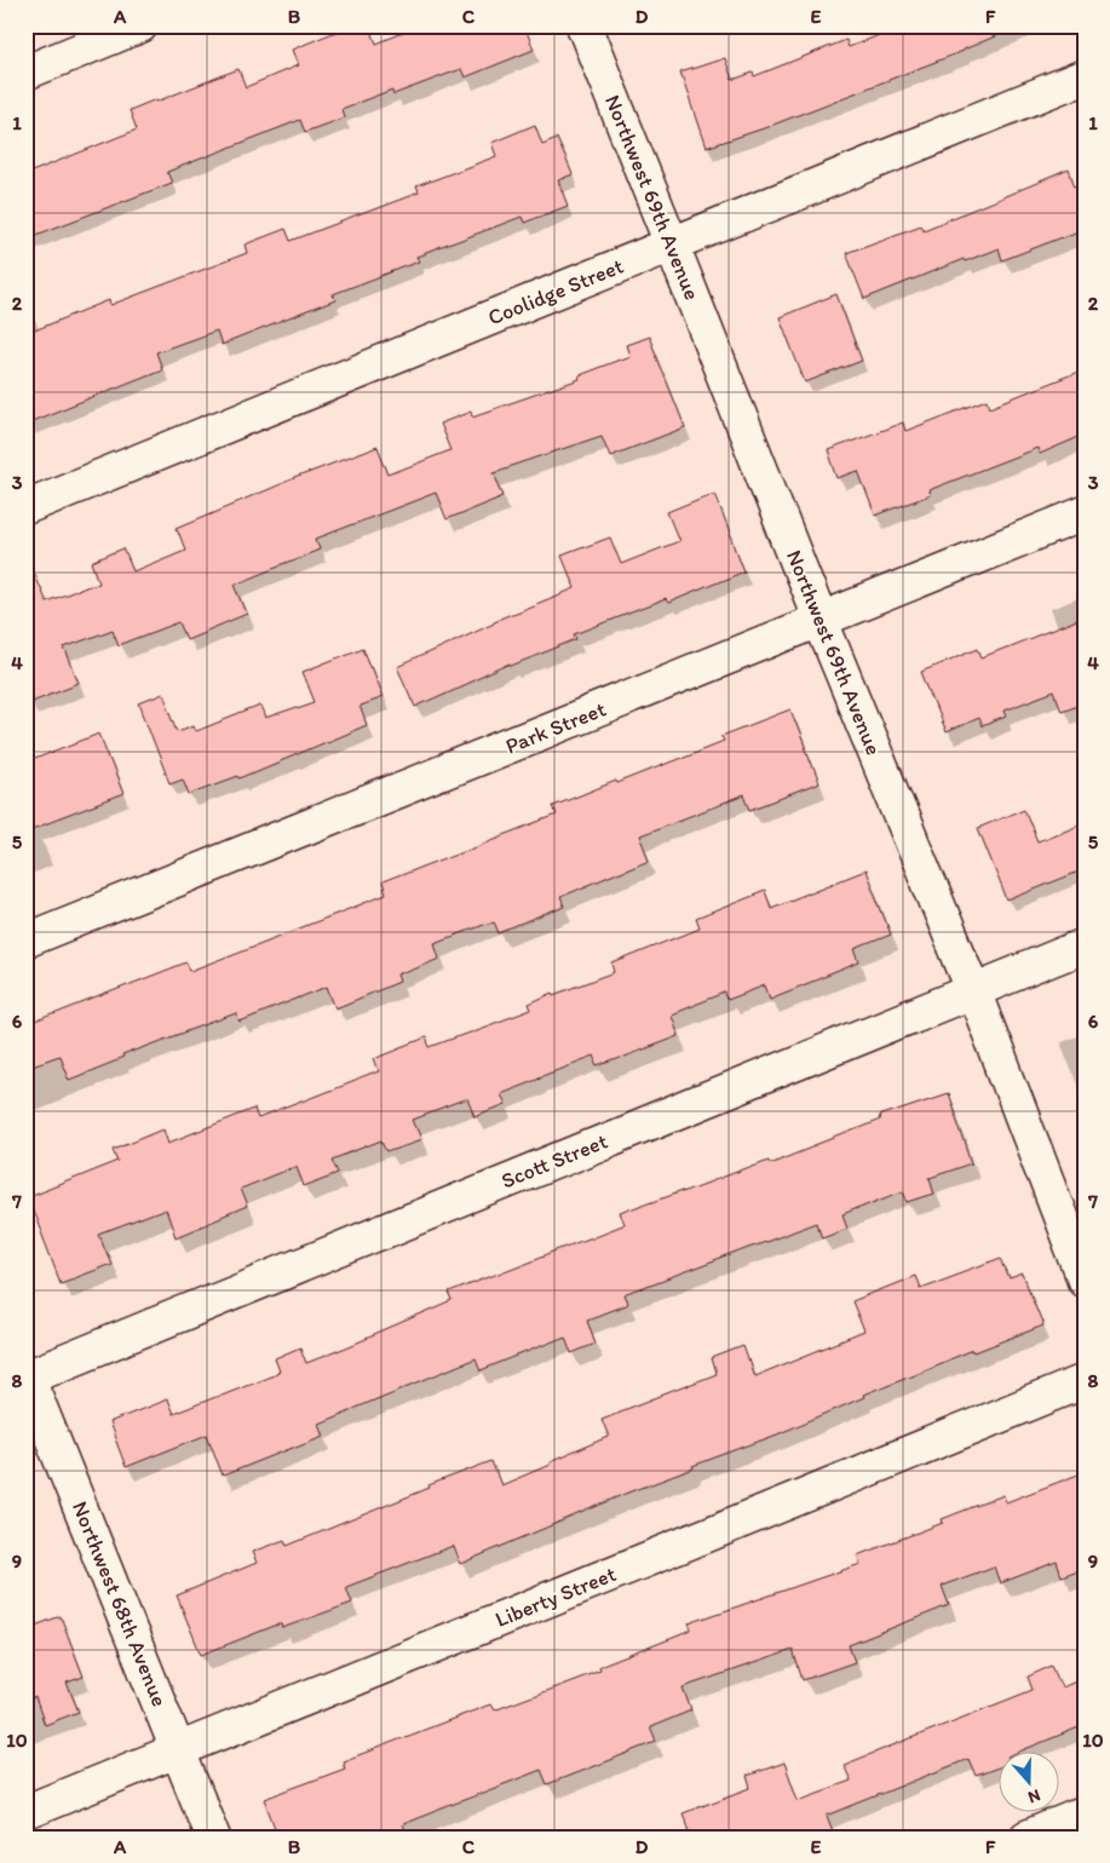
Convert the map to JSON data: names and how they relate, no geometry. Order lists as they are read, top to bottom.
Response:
{
  "streets": {
    "street": [
      "Northwest 69th Avenue",
      "Coolidge Street",
      "Park Street",
      "Scott Street",
      "Liberty Street",
      "Northwest 68th Avenue"
    ]
  },
  "crossings": [
    ["Northwest 69th Avenue", "Coolidge Street"],
    ["Northwest 69th Avenue", "Park Street"],
    ["Northwest 69th Avenue", "Scott Street"],
    ["Scott Street", "Northwest 68th Avenue"],
    ["Liberty Street", "Northwest 68th Avenue"]
  ],
  "north": "bottom",
  "grid": {
    "columns": [
      "A",
      "B",
      "C",
      "D",
      "E",
      "F"
    ],
    "rows": [
      "1",
      "2",
      "3",
      "4",
      "5",
      "6",
      "7",
      "8",
      "9",
      "10"
    ]
  }
}
